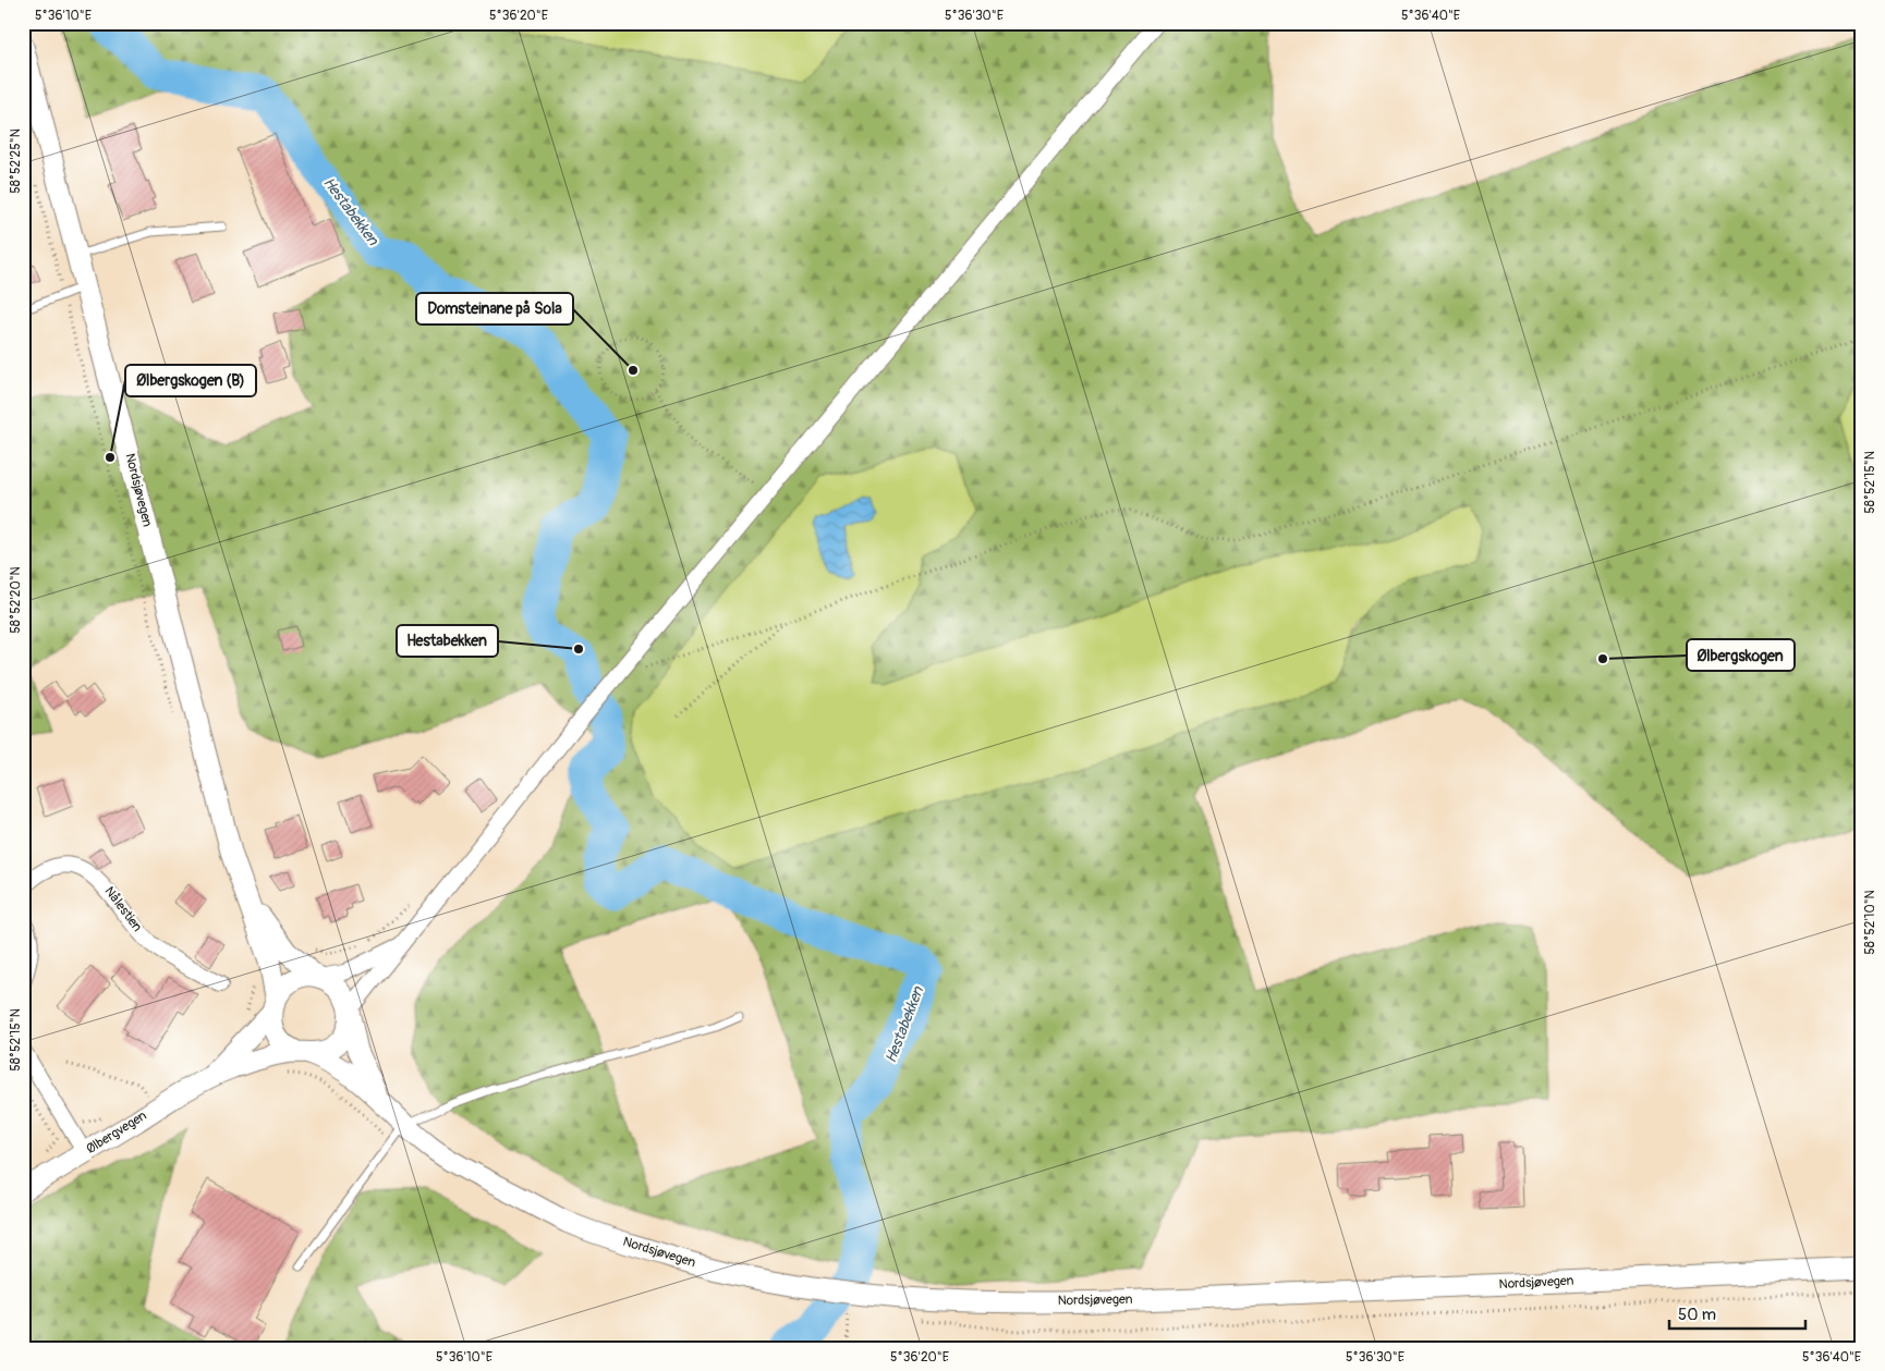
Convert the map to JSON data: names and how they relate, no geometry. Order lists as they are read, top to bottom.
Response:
{
  "streets": {
    "main road": ["Nordsjøvegen", "Ølbergvegen"],
    "street": ["Nålestien"]
  },
  "crossings": [
    ["Nordsjøvegen", "Ølbergvegen"]
  ],
  "water": ["Hestabekken"],
  "places": [
    "Domsteinane på Sola",
    "Ølbergskogen (B)",
    "Hestabekken",
    "Ølbergskogen"
  ],
  "scale_bar": "50 m",
  "coordinates": [
    "5°36'10\"E",
    "5°36'20\"E",
    "5°36'30\"E",
    "5°36'40\"E",
    "58°52'25\"N",
    "58°52'15\"N",
    "58°52'20\"N",
    "58°52'10\"N"
  ]
}
